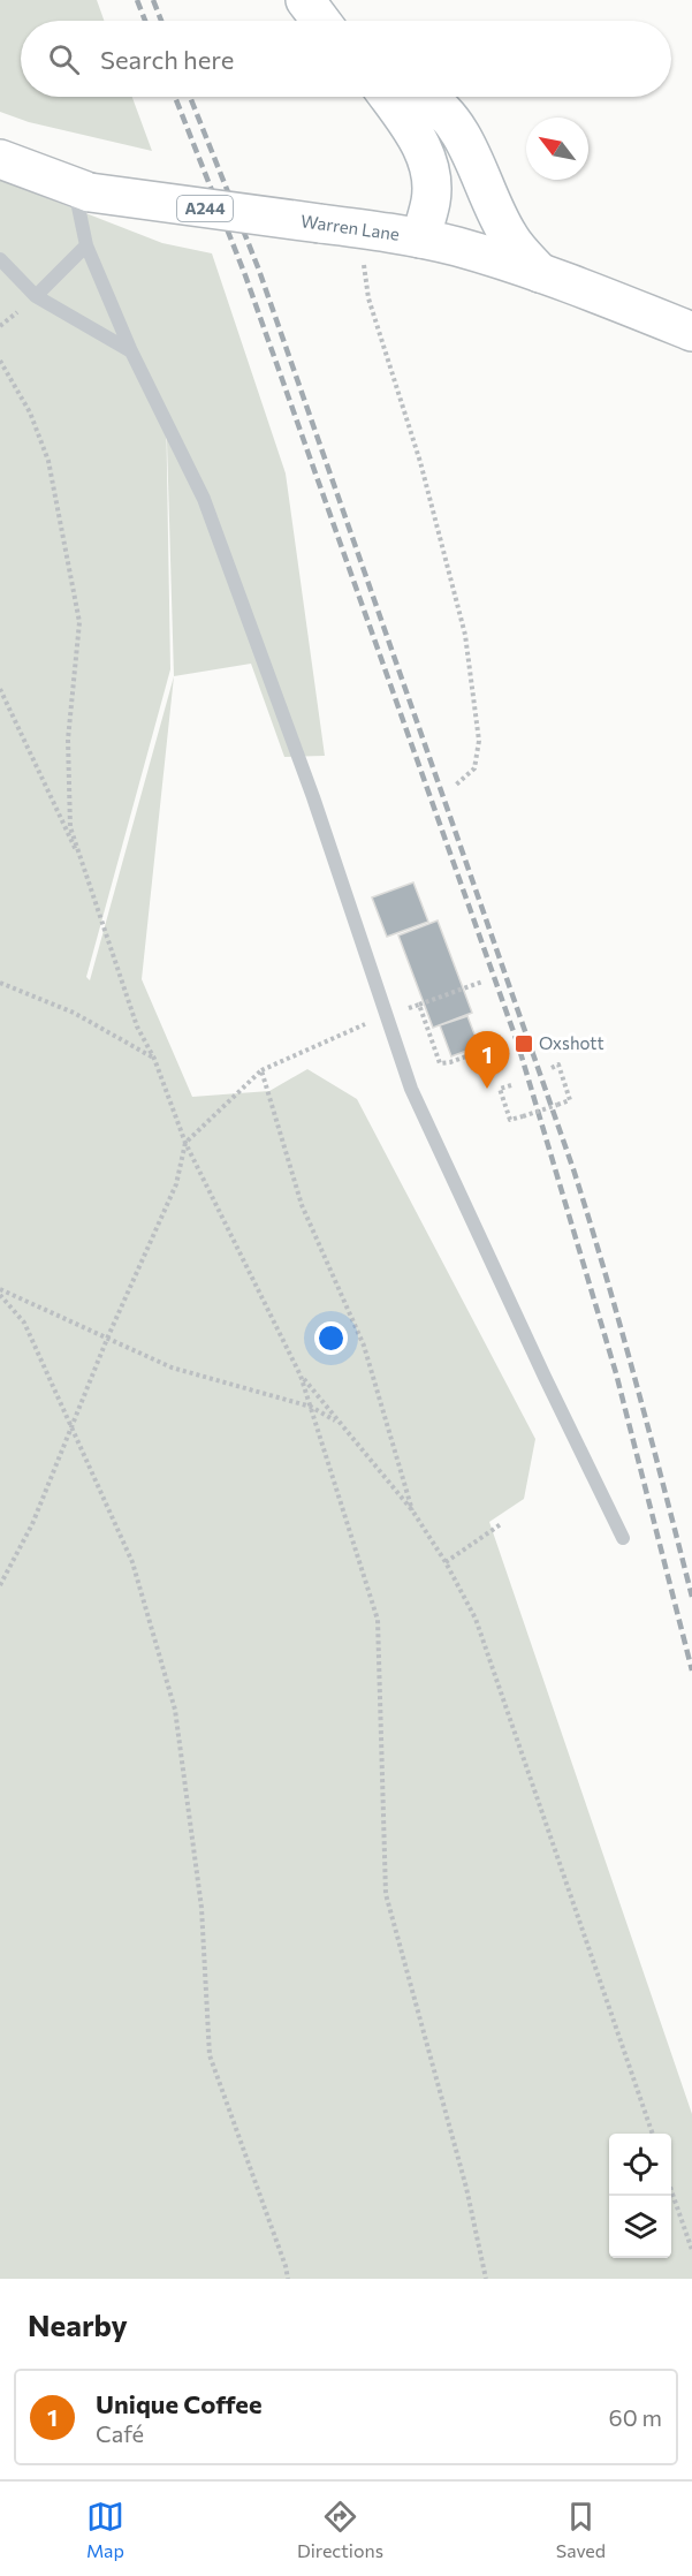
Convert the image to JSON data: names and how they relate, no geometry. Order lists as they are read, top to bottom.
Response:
{
  "streets": {
    "main road": ["A244", "Warren Lane"]
  },
  "places": {
    "transit": ["Oxshott"]
  },
  "north": "top left",
  "page": {
    "search": "Search here",
    "pins": "1",
    "heading": "Nearby",
    "list": [
      {
        "mark": "1",
        "name": "Unique Coffee",
        "note": "Café",
        "value": "60 m"
      }
    ],
    "nav": ["Map", "Directions", "Saved"]
  }
}
